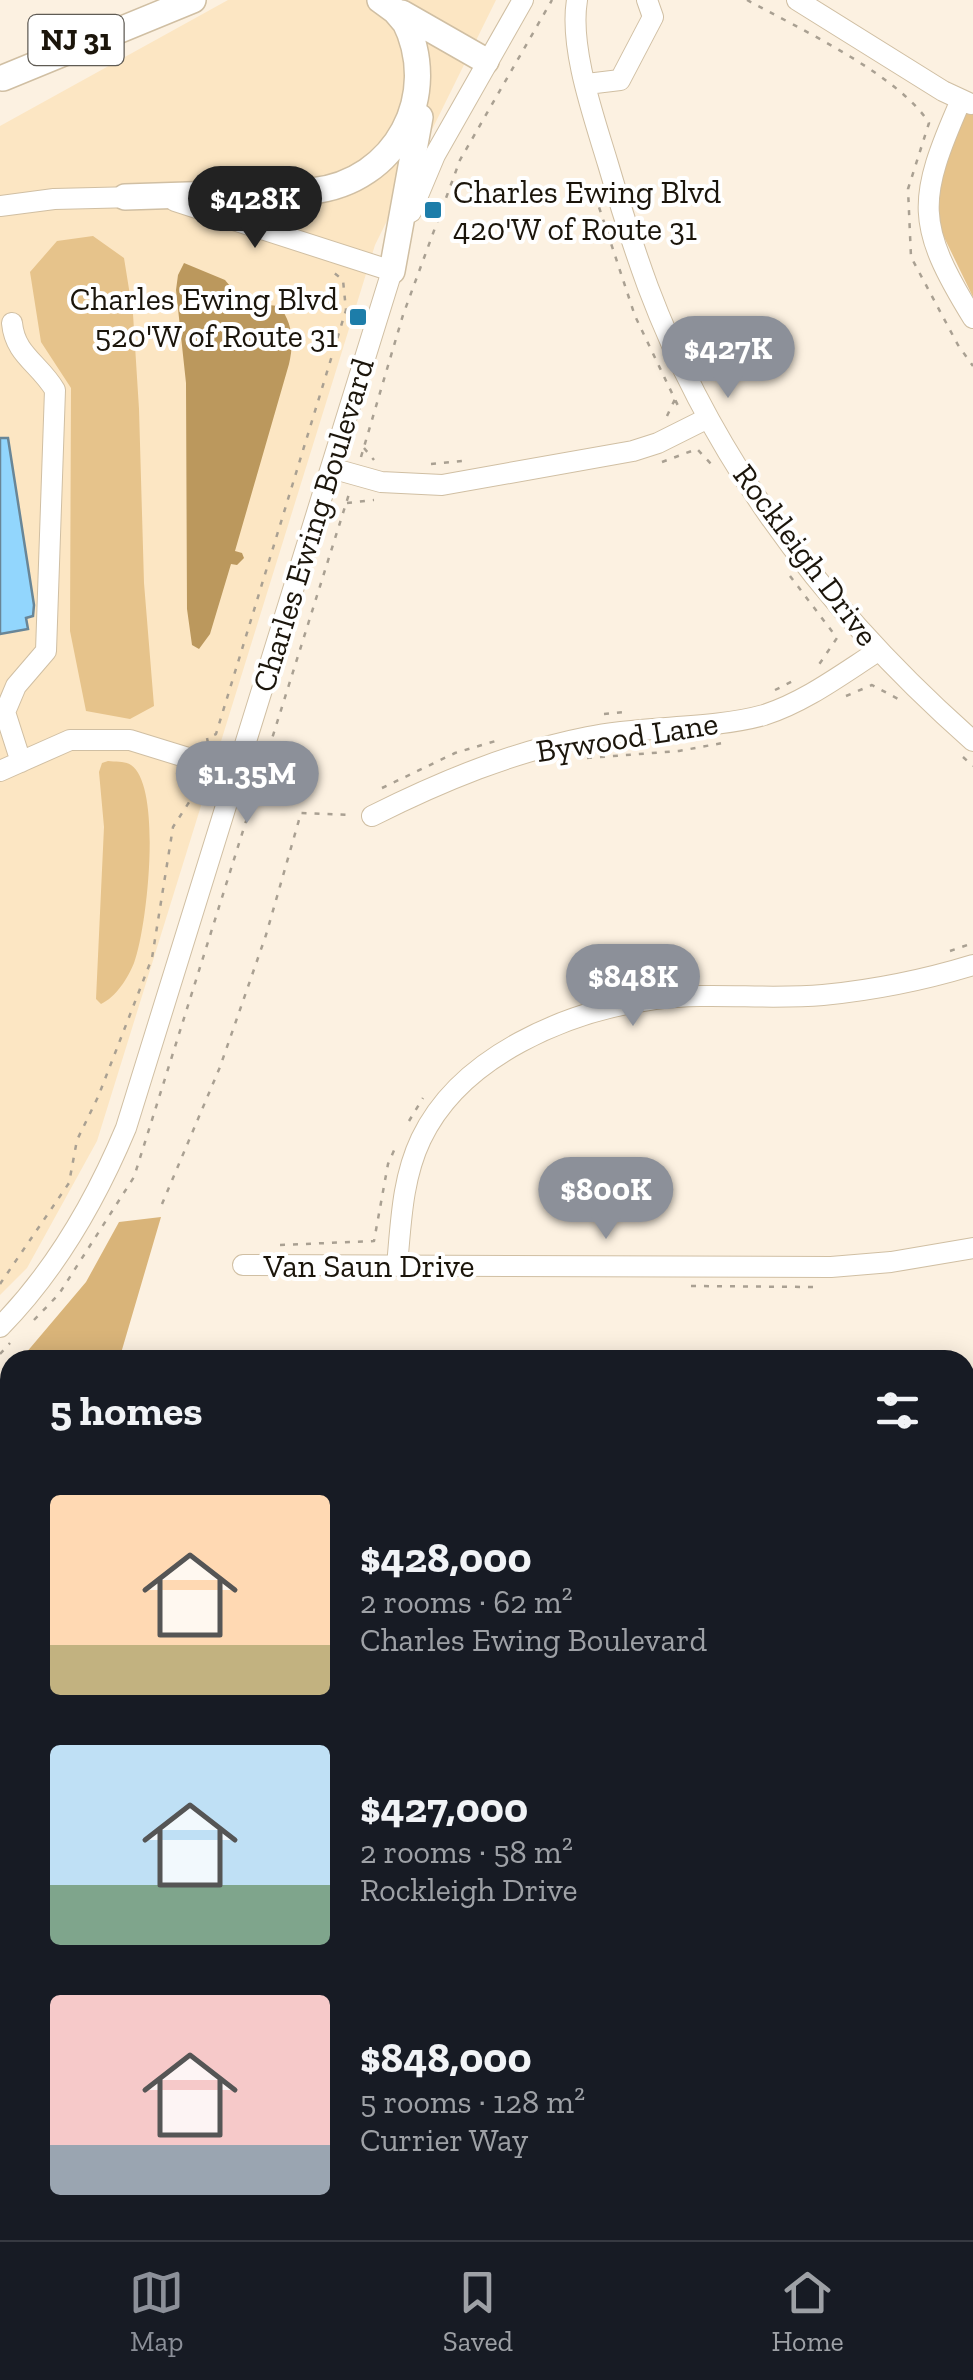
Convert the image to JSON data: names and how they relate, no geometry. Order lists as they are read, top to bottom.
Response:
{
  "streets": {
    "main road": ["NJ 31"],
    "street": [
      "Charles Ewing Boulevard",
      "Rockleigh Drive",
      "Bywood Lane",
      "Van Saun Drive"
    ]
  },
  "crossings": [
    ["Rockleigh Drive", "Bywood Lane"]
  ],
  "places": {
    "transit": ["Charles Ewing Blvd 420'W of Route 31", "Charles Ewing Blvd 520'W of Route 31"]
  },
  "page": {
    "price": [
      "$428K",
      "$427K",
      "$1.35M",
      "$848K",
      "$800K"
    ],
    "heading": "5 homes",
    "list": [
      {
        "name": "$428,000",
        "note": "2 rooms · 62 m² · Charles Ewing Boulevard"
      },
      {
        "name": "$427,000",
        "note": "2 rooms · 58 m² · Rockleigh Drive"
      },
      {
        "name": "$848,000",
        "note": "5 rooms · 128 m² · Currier Way"
      }
    ],
    "tabs": ["Map", "Saved", "Home"]
  }
}
